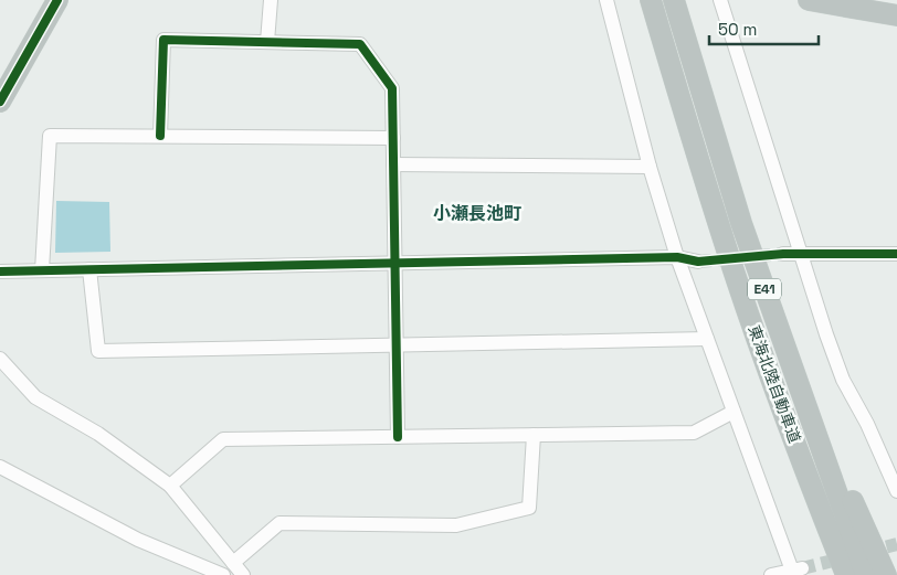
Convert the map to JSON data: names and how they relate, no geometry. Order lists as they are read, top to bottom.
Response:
{
  "streets": {
    "highway": ["E41", "東海北陸自動車道"]
  },
  "districts": ["小瀬長池町"],
  "scale_bar": "50 m"
}
